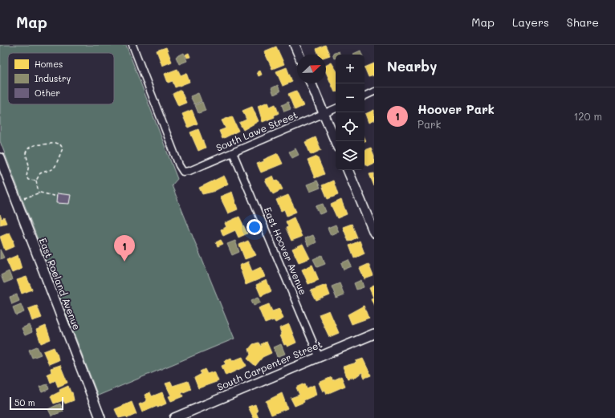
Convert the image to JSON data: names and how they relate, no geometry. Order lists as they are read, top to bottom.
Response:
{
  "streets": {
    "street": [
      "South Lawe Street",
      "East Hoover Avenue",
      "East Roeland Avenue",
      "South Carpenter Street"
    ]
  },
  "crossings": [
    ["South Lawe Street", "East Hoover Avenue"],
    ["East Hoover Avenue", "South Carpenter Street"]
  ],
  "legend": ["Homes", "Industry", "Other"],
  "scale_bar": "50 m",
  "north": "top right",
  "page": {
    "header": "Map",
    "nav": ["Map", "Layers", "Share"],
    "heading": "Nearby",
    "map_buttons": ["+", "−"],
    "list": [
      {
        "mark": "1",
        "name": "Hoover Park",
        "note": "Park",
        "value": "120 m"
      }
    ],
    "pins": "1",
    "scale": "50 m"
  }
}
